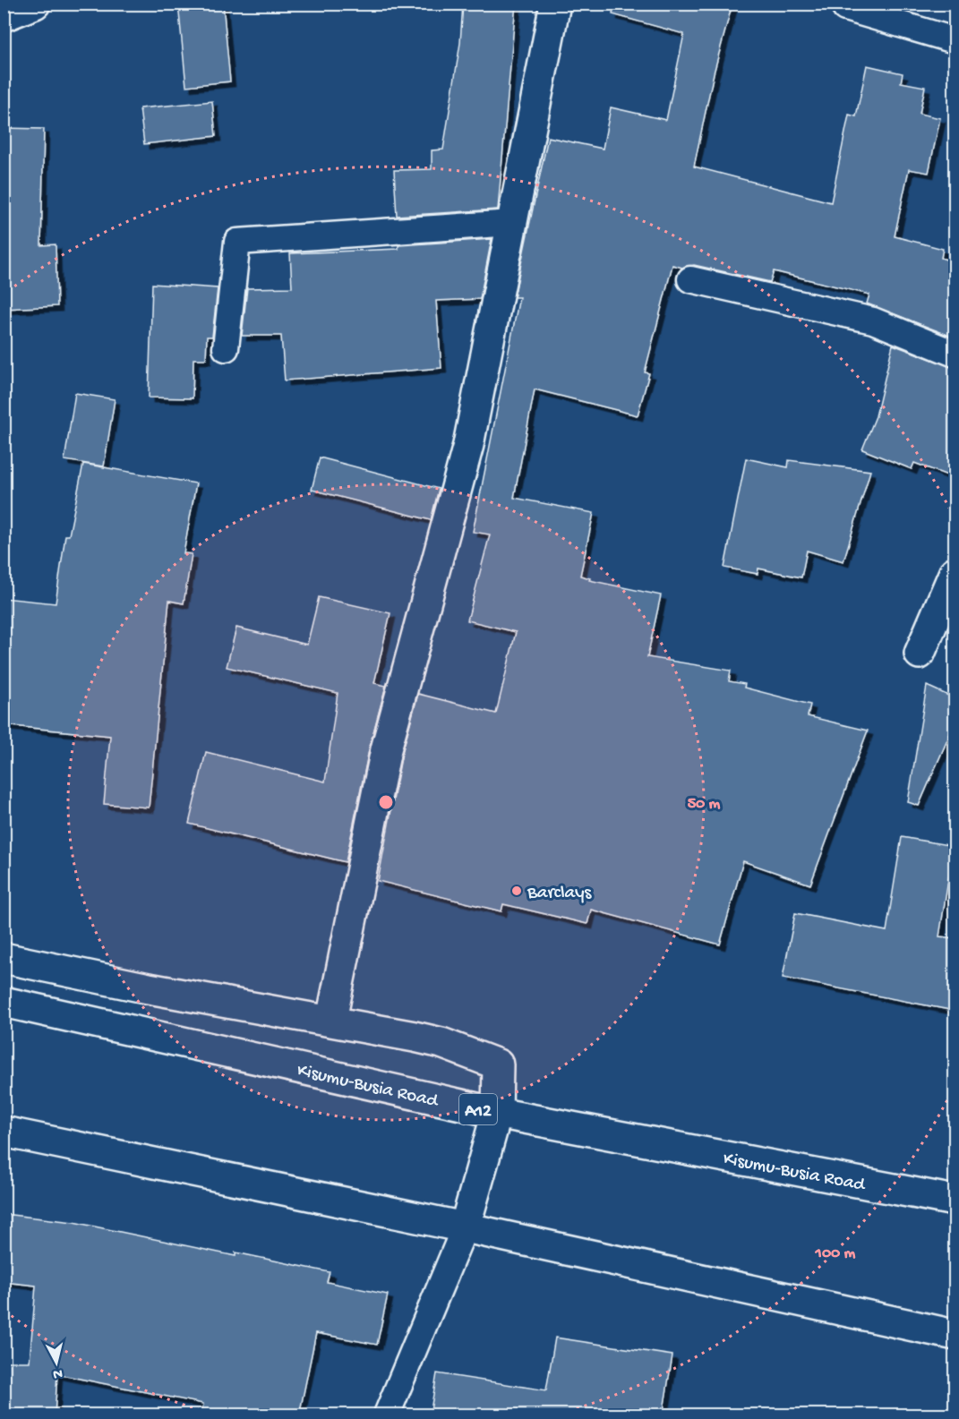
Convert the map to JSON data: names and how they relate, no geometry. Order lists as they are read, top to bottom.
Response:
{
  "streets": {
    "main road": ["Kisumu-Busia Road", "A12"]
  },
  "places": ["Barclays"],
  "north": "bottom",
  "rings": ["50 m", "100 m"]
}
